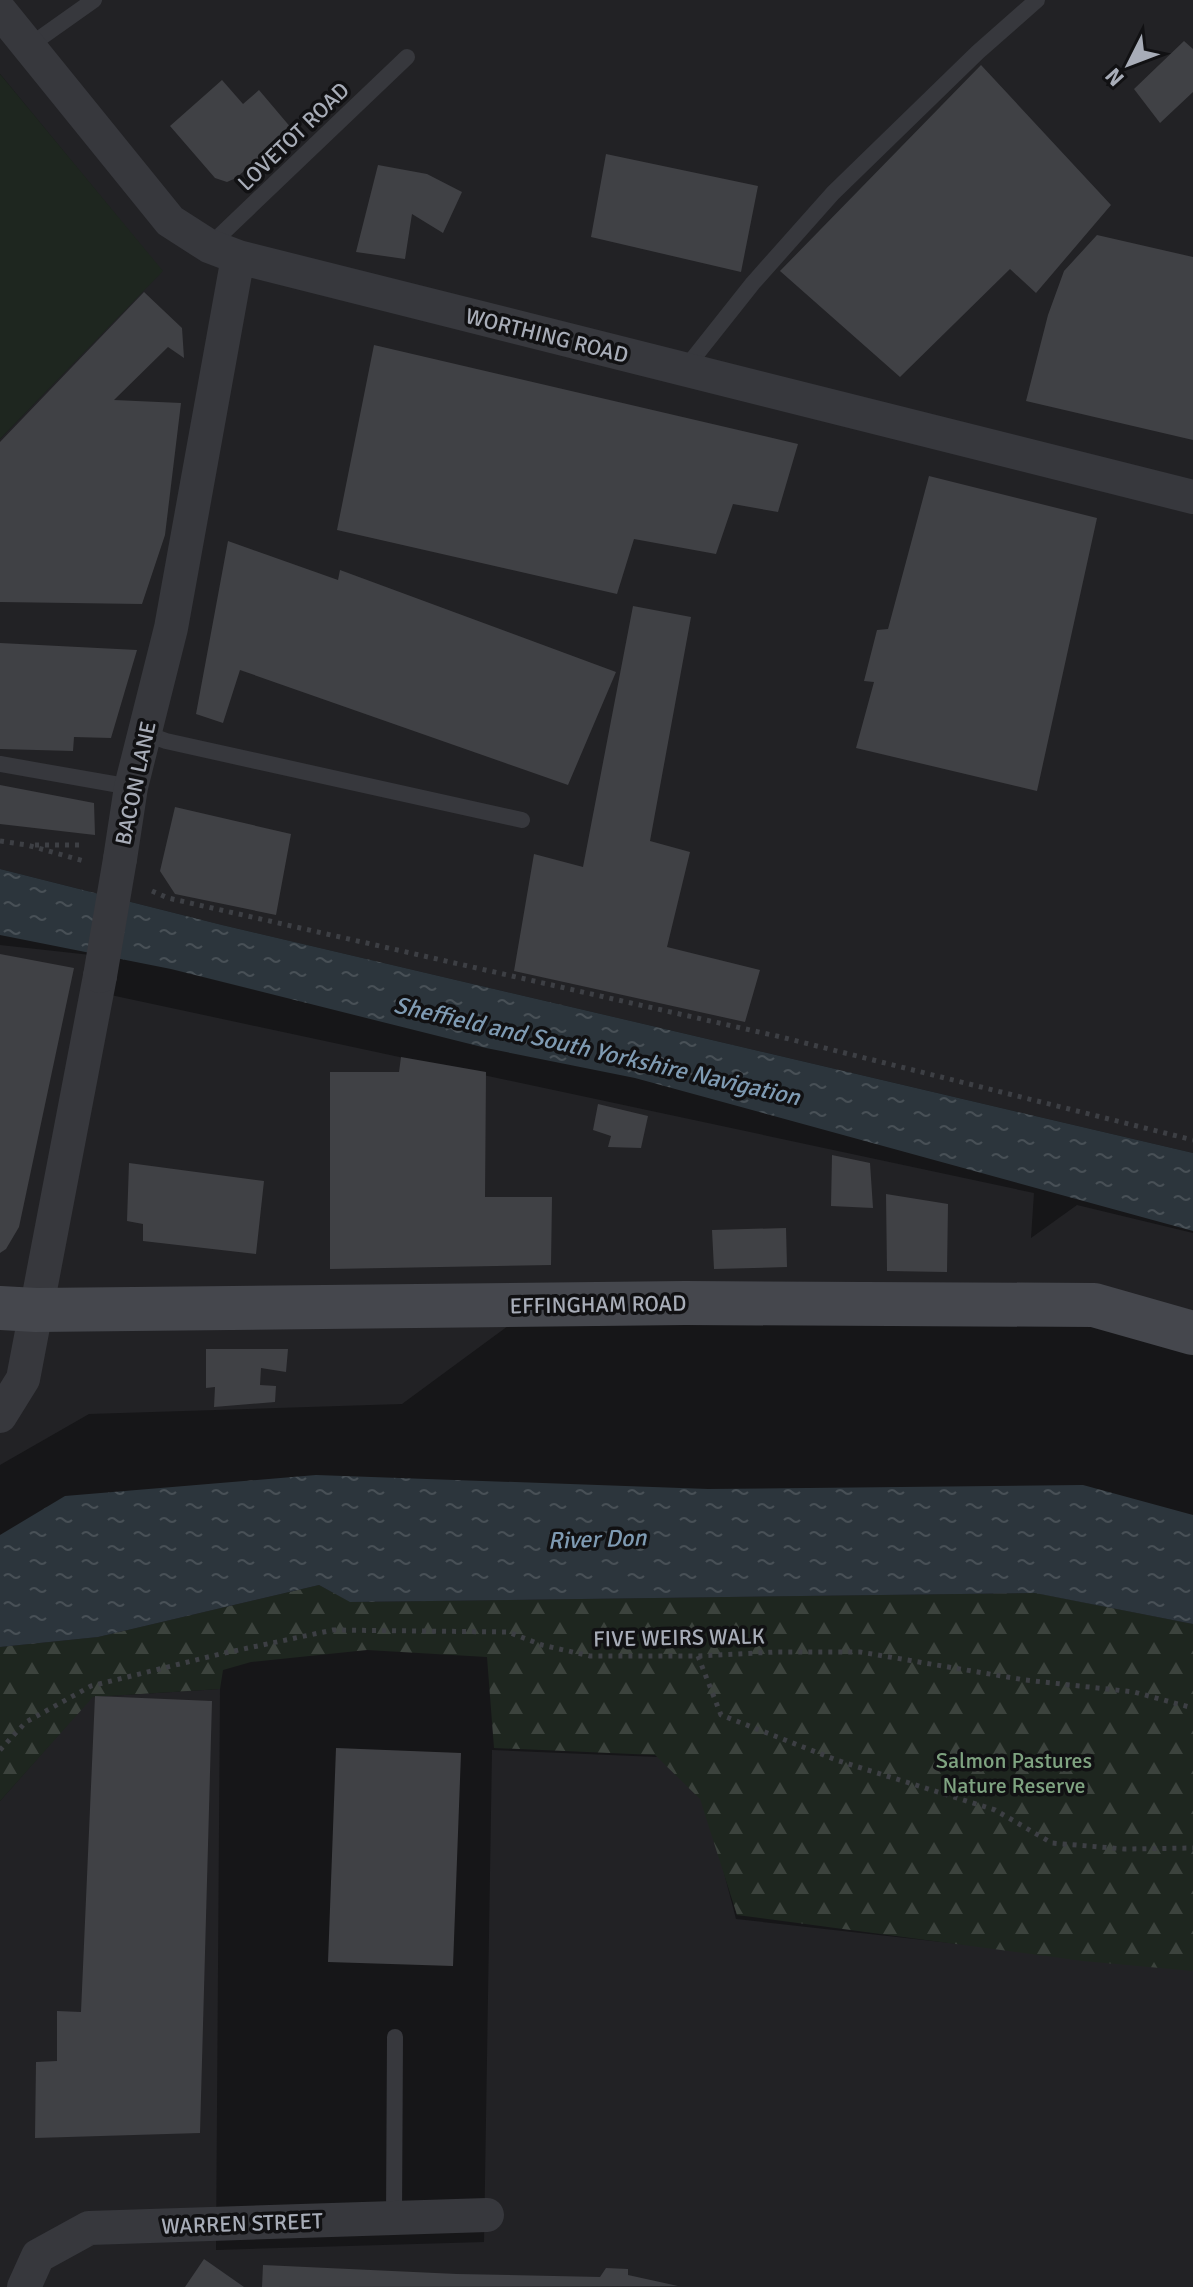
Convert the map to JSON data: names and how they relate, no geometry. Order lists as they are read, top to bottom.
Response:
{
  "streets": {
    "main road": ["EFFINGHAM ROAD"],
    "street": ["WORTHING ROAD", "BACON LANE", "WARREN STREET"],
    "lane": ["LOVETOT ROAD"],
    "path": ["FIVE WEIRS WALK"]
  },
  "crossings": [
    ["LOVETOT ROAD", "WORTHING ROAD"],
    ["LOVETOT ROAD", "BACON LANE"],
    ["WORTHING ROAD", "BACON LANE"],
    ["BACON LANE", "EFFINGHAM ROAD"]
  ],
  "water": ["Sheffield and South Yorkshire Navigation", "River Don"],
  "parks": ["Salmon Pastures Nature Reserve"],
  "north": "bottom left"
}
